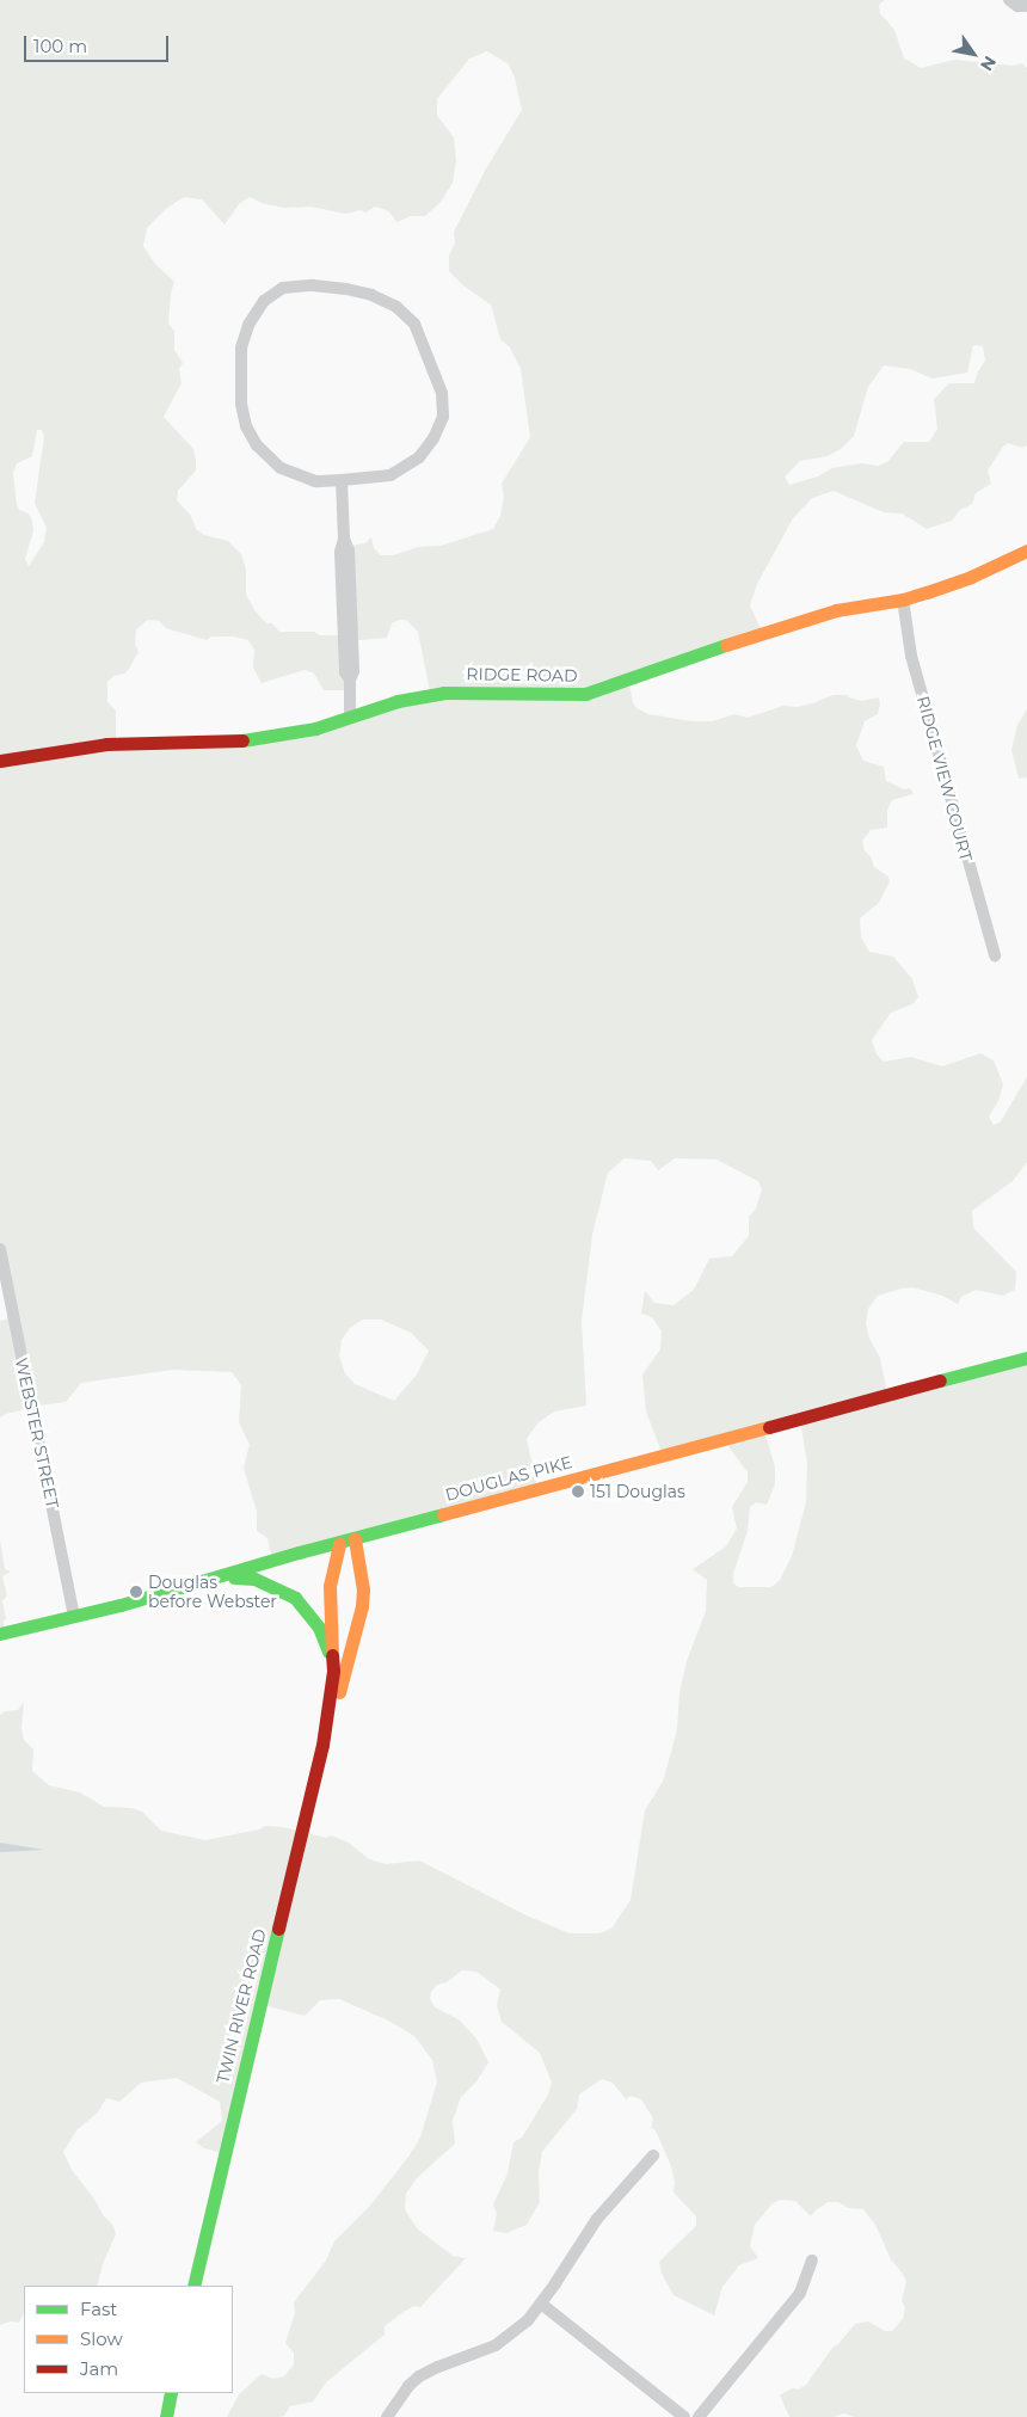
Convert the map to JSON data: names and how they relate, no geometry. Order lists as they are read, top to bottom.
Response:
{
  "streets": {
    "main road": ["RIDGE ROAD", "DOUGLAS PIKE", "TWIN RIVER ROAD"],
    "street": ["RIDGE VIEW COURT", "WEBSTER STREET"]
  },
  "crossings": [
    ["RIDGE ROAD", "RIDGE VIEW COURT"],
    ["WEBSTER STREET", "DOUGLAS PIKE"],
    ["DOUGLAS PIKE", "TWIN RIVER ROAD"]
  ],
  "places": ["151 Douglas", "Douglas before Webster"],
  "legend": ["Fast", "Slow", "Jam"],
  "scale_bar": "100 m",
  "north": "bottom right"
}
